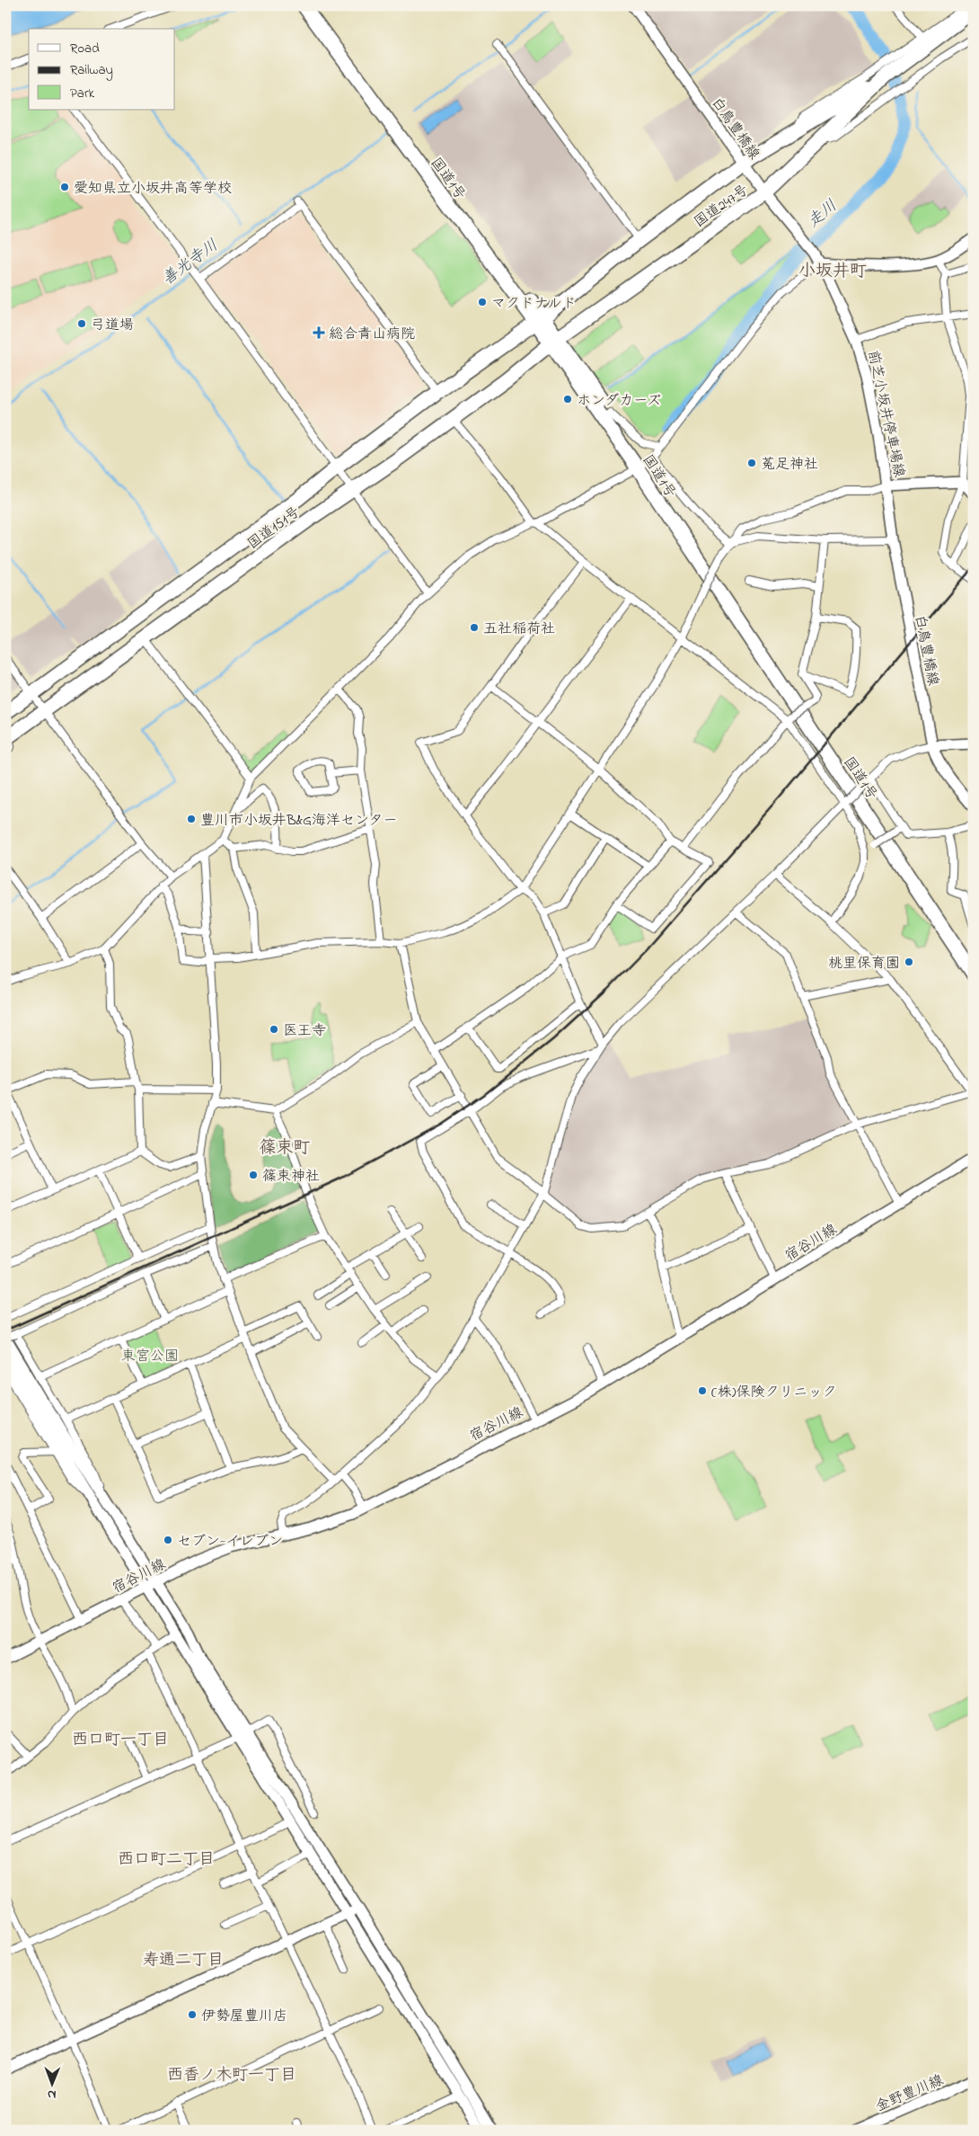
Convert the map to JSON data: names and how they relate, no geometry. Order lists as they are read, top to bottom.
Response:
{
  "streets": {
    "highway": ["国道1号", "国道247号", "国道151号"],
    "main road": [
      "白鳥豊橋線",
      "前芝小坂井停車場線",
      "宿谷川線",
      "金野豊川線"
    ]
  },
  "crossings": [
    ["白鳥豊橋線", "国道247号"],
    ["白鳥豊橋線", "前芝小坂井停車場線"],
    ["国道1号", "国道247号"],
    ["国道1号", "国道151号"],
    ["国道247号", "国道151号"]
  ],
  "districts": [
    "小坂井町",
    "篠束町",
    "西口町一丁目",
    "西口町二丁目",
    "寿通二丁目",
    "西香ノ木町一丁目"
  ],
  "water": ["走川", "善光寺川"],
  "parks": ["東宮公園"],
  "places": {
    "other": [
      "愛知県立小坂井高等学校",
      "マクドナルド",
      "弓道場",
      "ホンダカーズ",
      "菟足神社",
      "五社稲荷社",
      "豊川市小坂井B&G海洋センター",
      "桃里保育園",
      "医王寺",
      "篠束神社",
      "(株)保険クリニック",
      "セブン-イレブン",
      "伊勢屋豊川店"
    ],
    "health": ["総合青山病院"]
  },
  "legend": ["Road", "Railway", "Park"],
  "north": "bottom"
}
